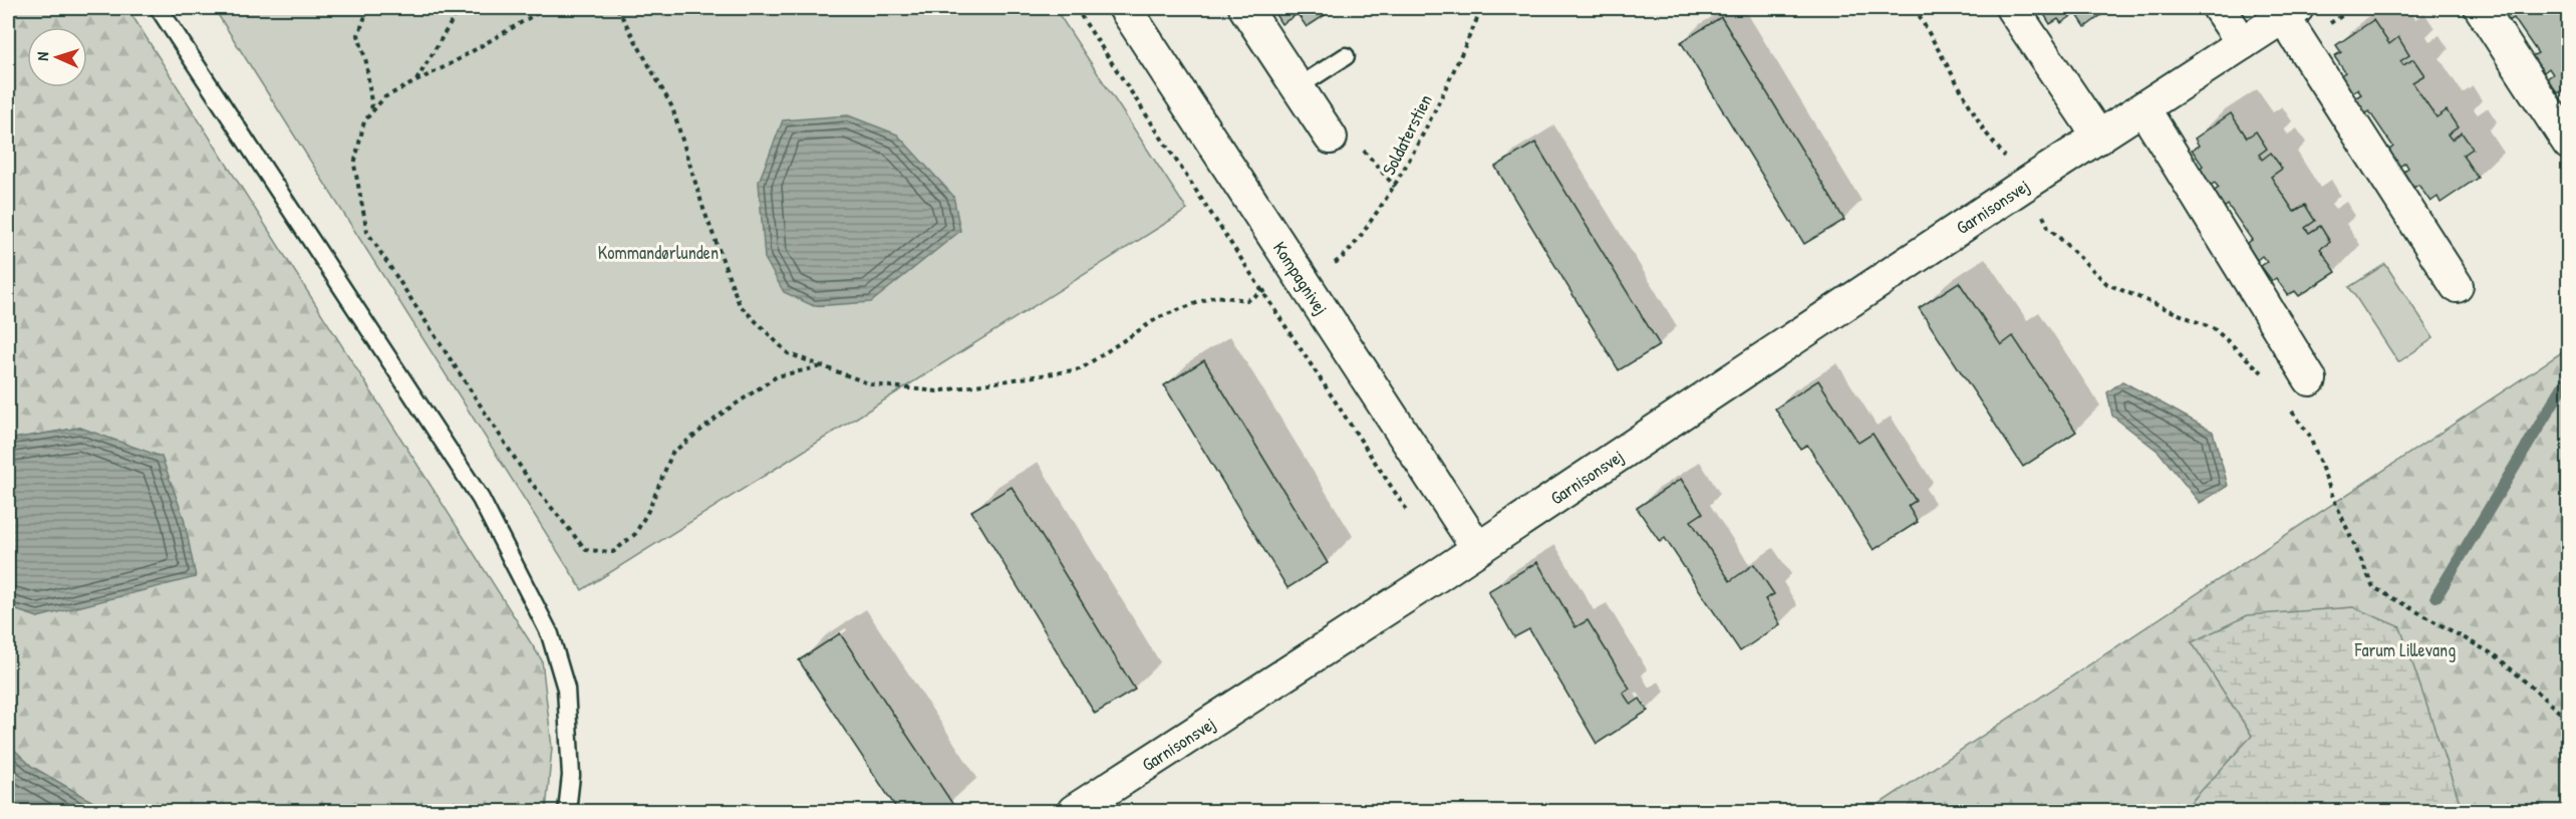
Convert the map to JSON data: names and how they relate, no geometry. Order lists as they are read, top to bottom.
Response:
{
  "streets": {
    "street": ["Garnisonsvej", "Kompagnivej"],
    "path": ["Soldaterstien"]
  },
  "crossings": [
    ["Garnisonsvej", "Kompagnivej"]
  ],
  "parks": ["Kommandørlunden", "Farum Lillevang"],
  "north": "left"
}
